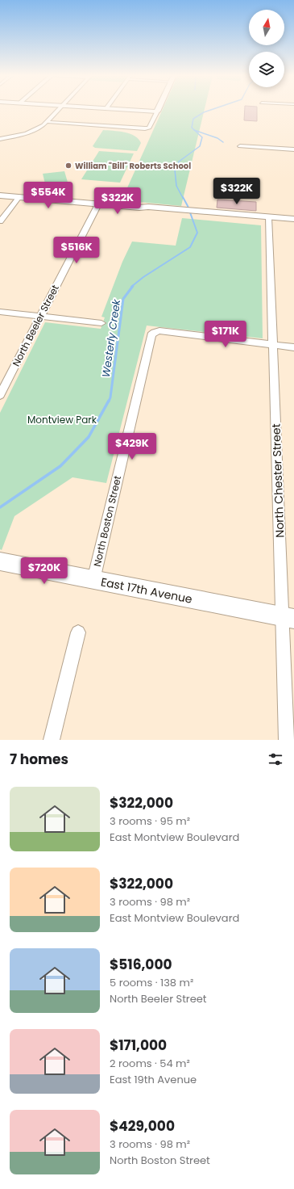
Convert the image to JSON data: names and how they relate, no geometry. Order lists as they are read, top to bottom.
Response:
{
  "streets": {
    "street": [
      "North Beeler Street",
      "North Chester Street",
      "North Boston Street",
      "East 17th Avenue"
    ]
  },
  "crossings": [
    ["North Chester Street", "North Boston Street"],
    ["North Chester Street", "East 17th Avenue"],
    ["North Boston Street", "East 17th Avenue"]
  ],
  "water": ["Westerly Creek"],
  "parks": ["Montview Park"],
  "places": ["William \"Bill\" Roberts School"],
  "north": "top",
  "page": {
    "price": [
      "$322K",
      "$554K",
      "$322K",
      "$516K",
      "$171K",
      "$429K",
      "$720K"
    ],
    "heading": "7 homes",
    "list": [
      {
        "name": "$322,000",
        "note": "3 rooms · 95 m² · East Montview Boulevard"
      },
      {
        "name": "$322,000",
        "note": "3 rooms · 98 m² · East Montview Boulevard"
      },
      {
        "name": "$516,000",
        "note": "5 rooms · 138 m² · North Beeler Street"
      },
      {
        "name": "$171,000",
        "note": "2 rooms · 54 m² · East 19th Avenue"
      },
      {
        "name": "$429,000",
        "note": "3 rooms · 98 m² · North Boston Street"
      }
    ]
  }
}
